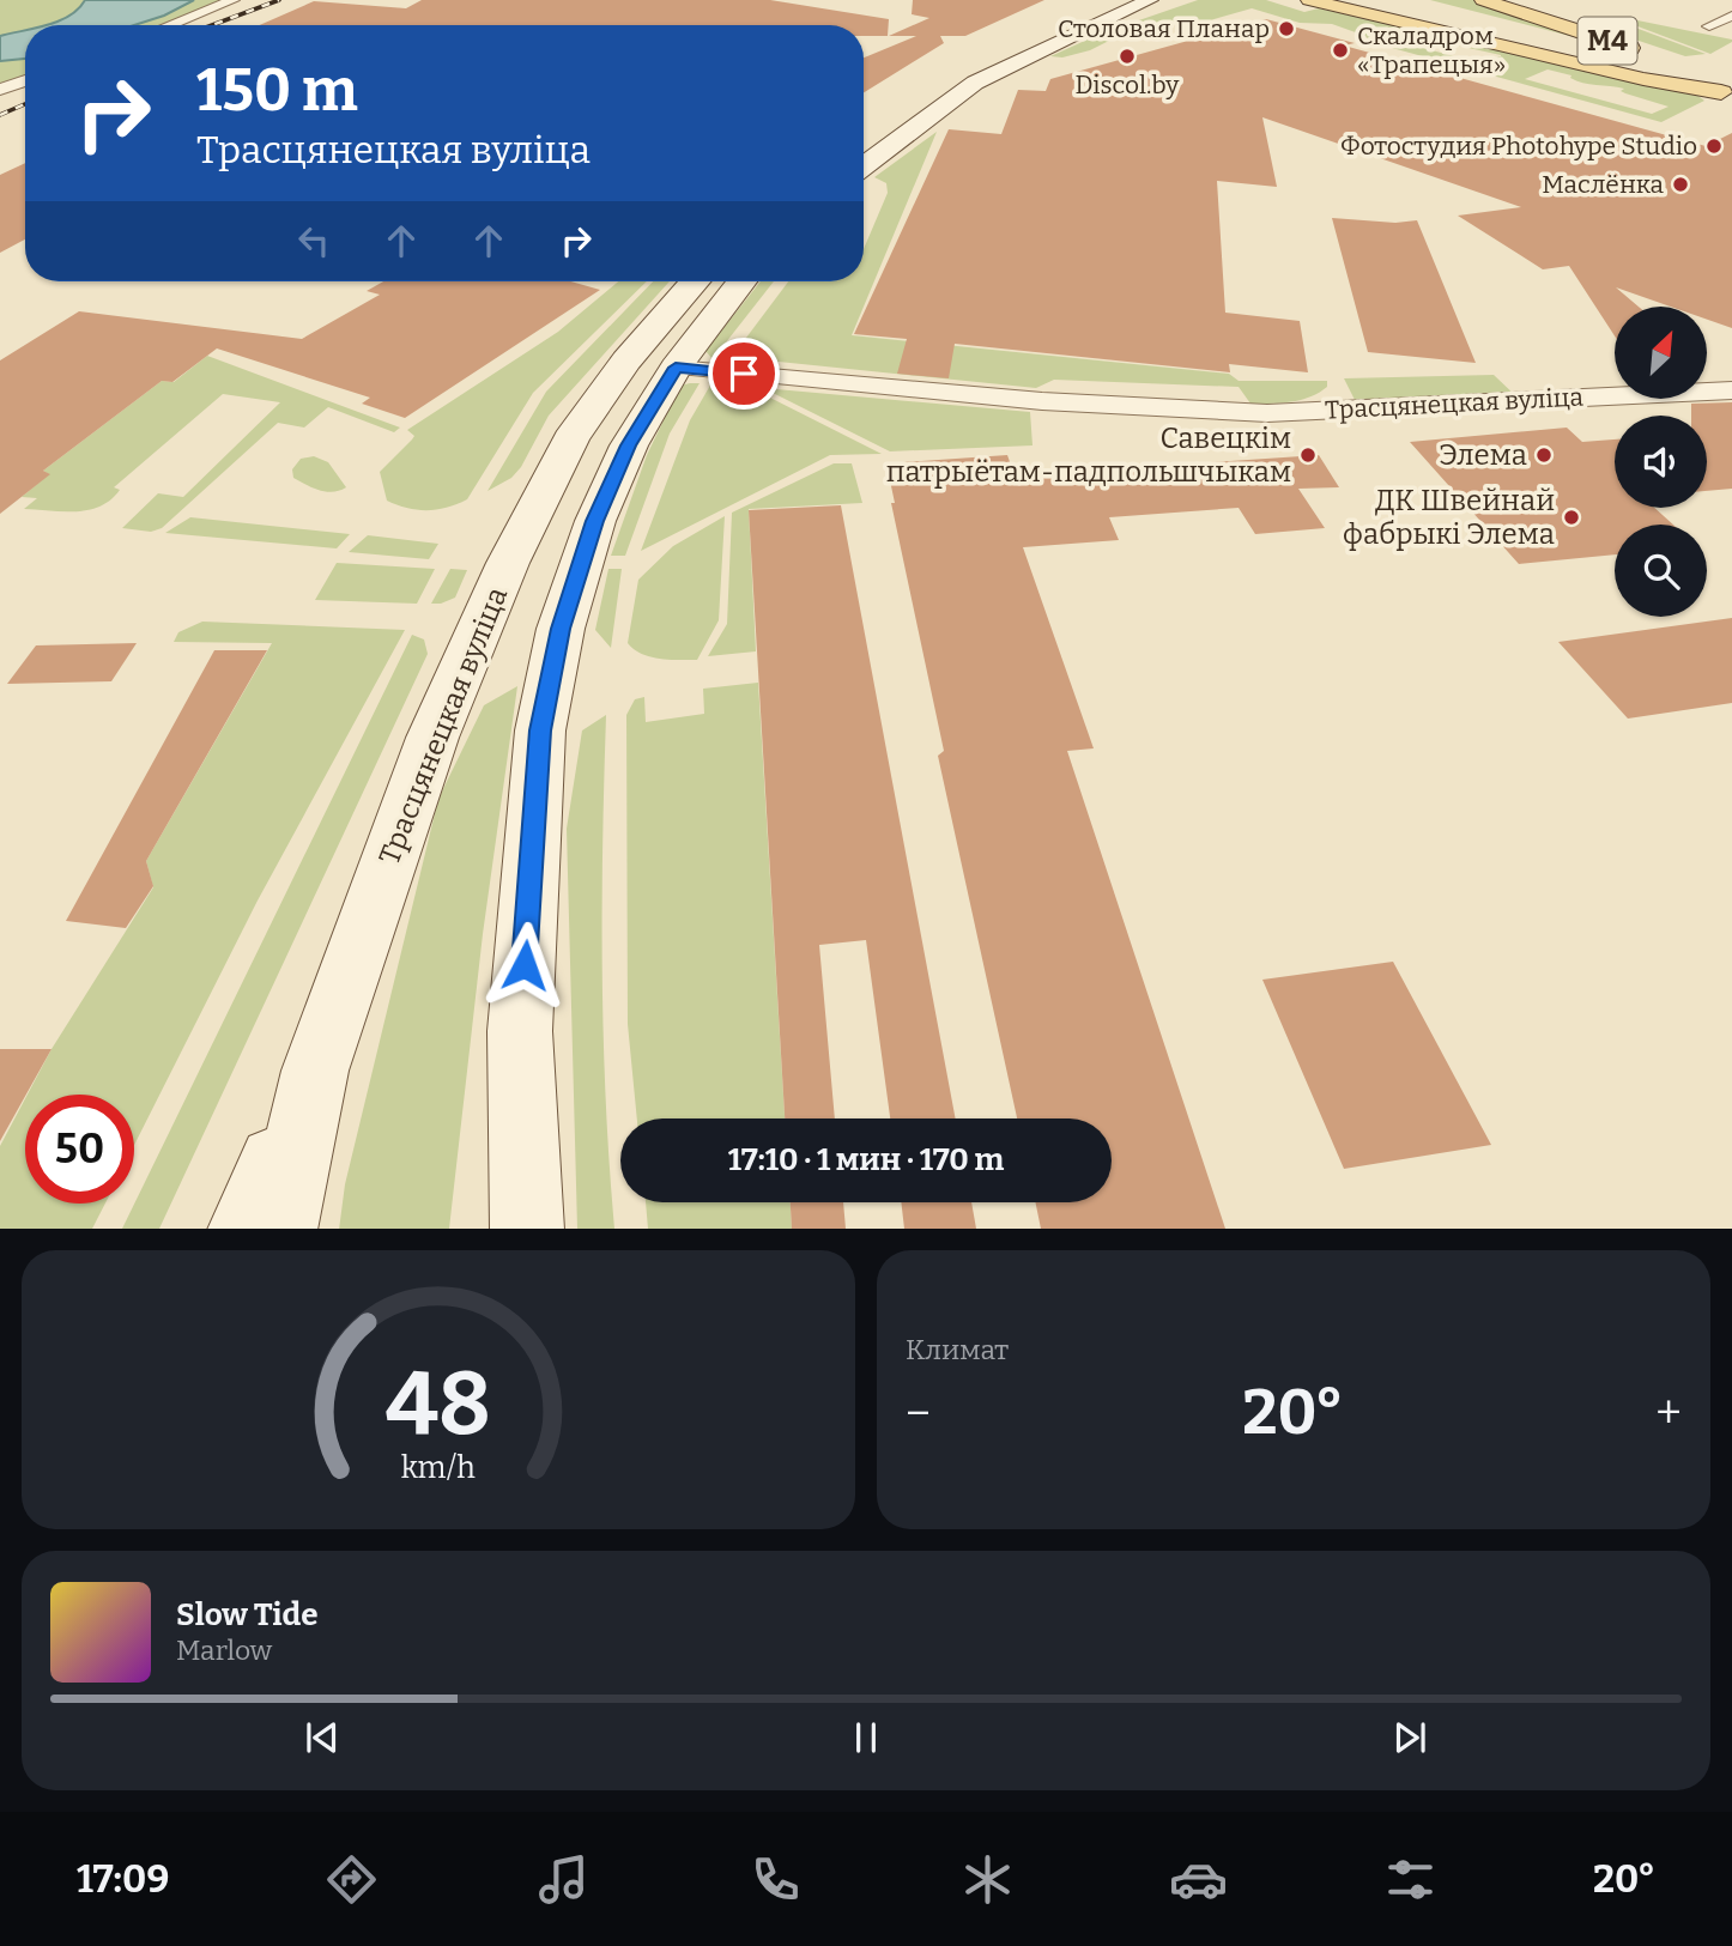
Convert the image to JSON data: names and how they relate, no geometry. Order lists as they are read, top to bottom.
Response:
{
  "streets": {
    "main road": ["М4", "Трасцянецкая вуліца"]
  },
  "places": [
    "Столовая Планар",
    "Скаладром «Трапецыя»",
    "Discol.by",
    "Фотостудия Photohype Studio",
    "Маслёнка",
    "Савецкім патрыётам-падпольшчыкам",
    "Элема",
    "ДК Швейнай фабрыкі Элема"
  ],
  "north": "top right",
  "page": {
    "turn": ["150 m", "Трасцянецкая вуліца"],
    "limit": "50",
    "trip": "17:10 · 1 мин · 170 m",
    "tile": "Климат",
    "heat": ["−", "20°", "+"],
    "song": ["Slow Tide", "Marlow"],
    "tabs": ["17:09", "20°"],
    "gauge": ["48", "km/h"]
  }
}
